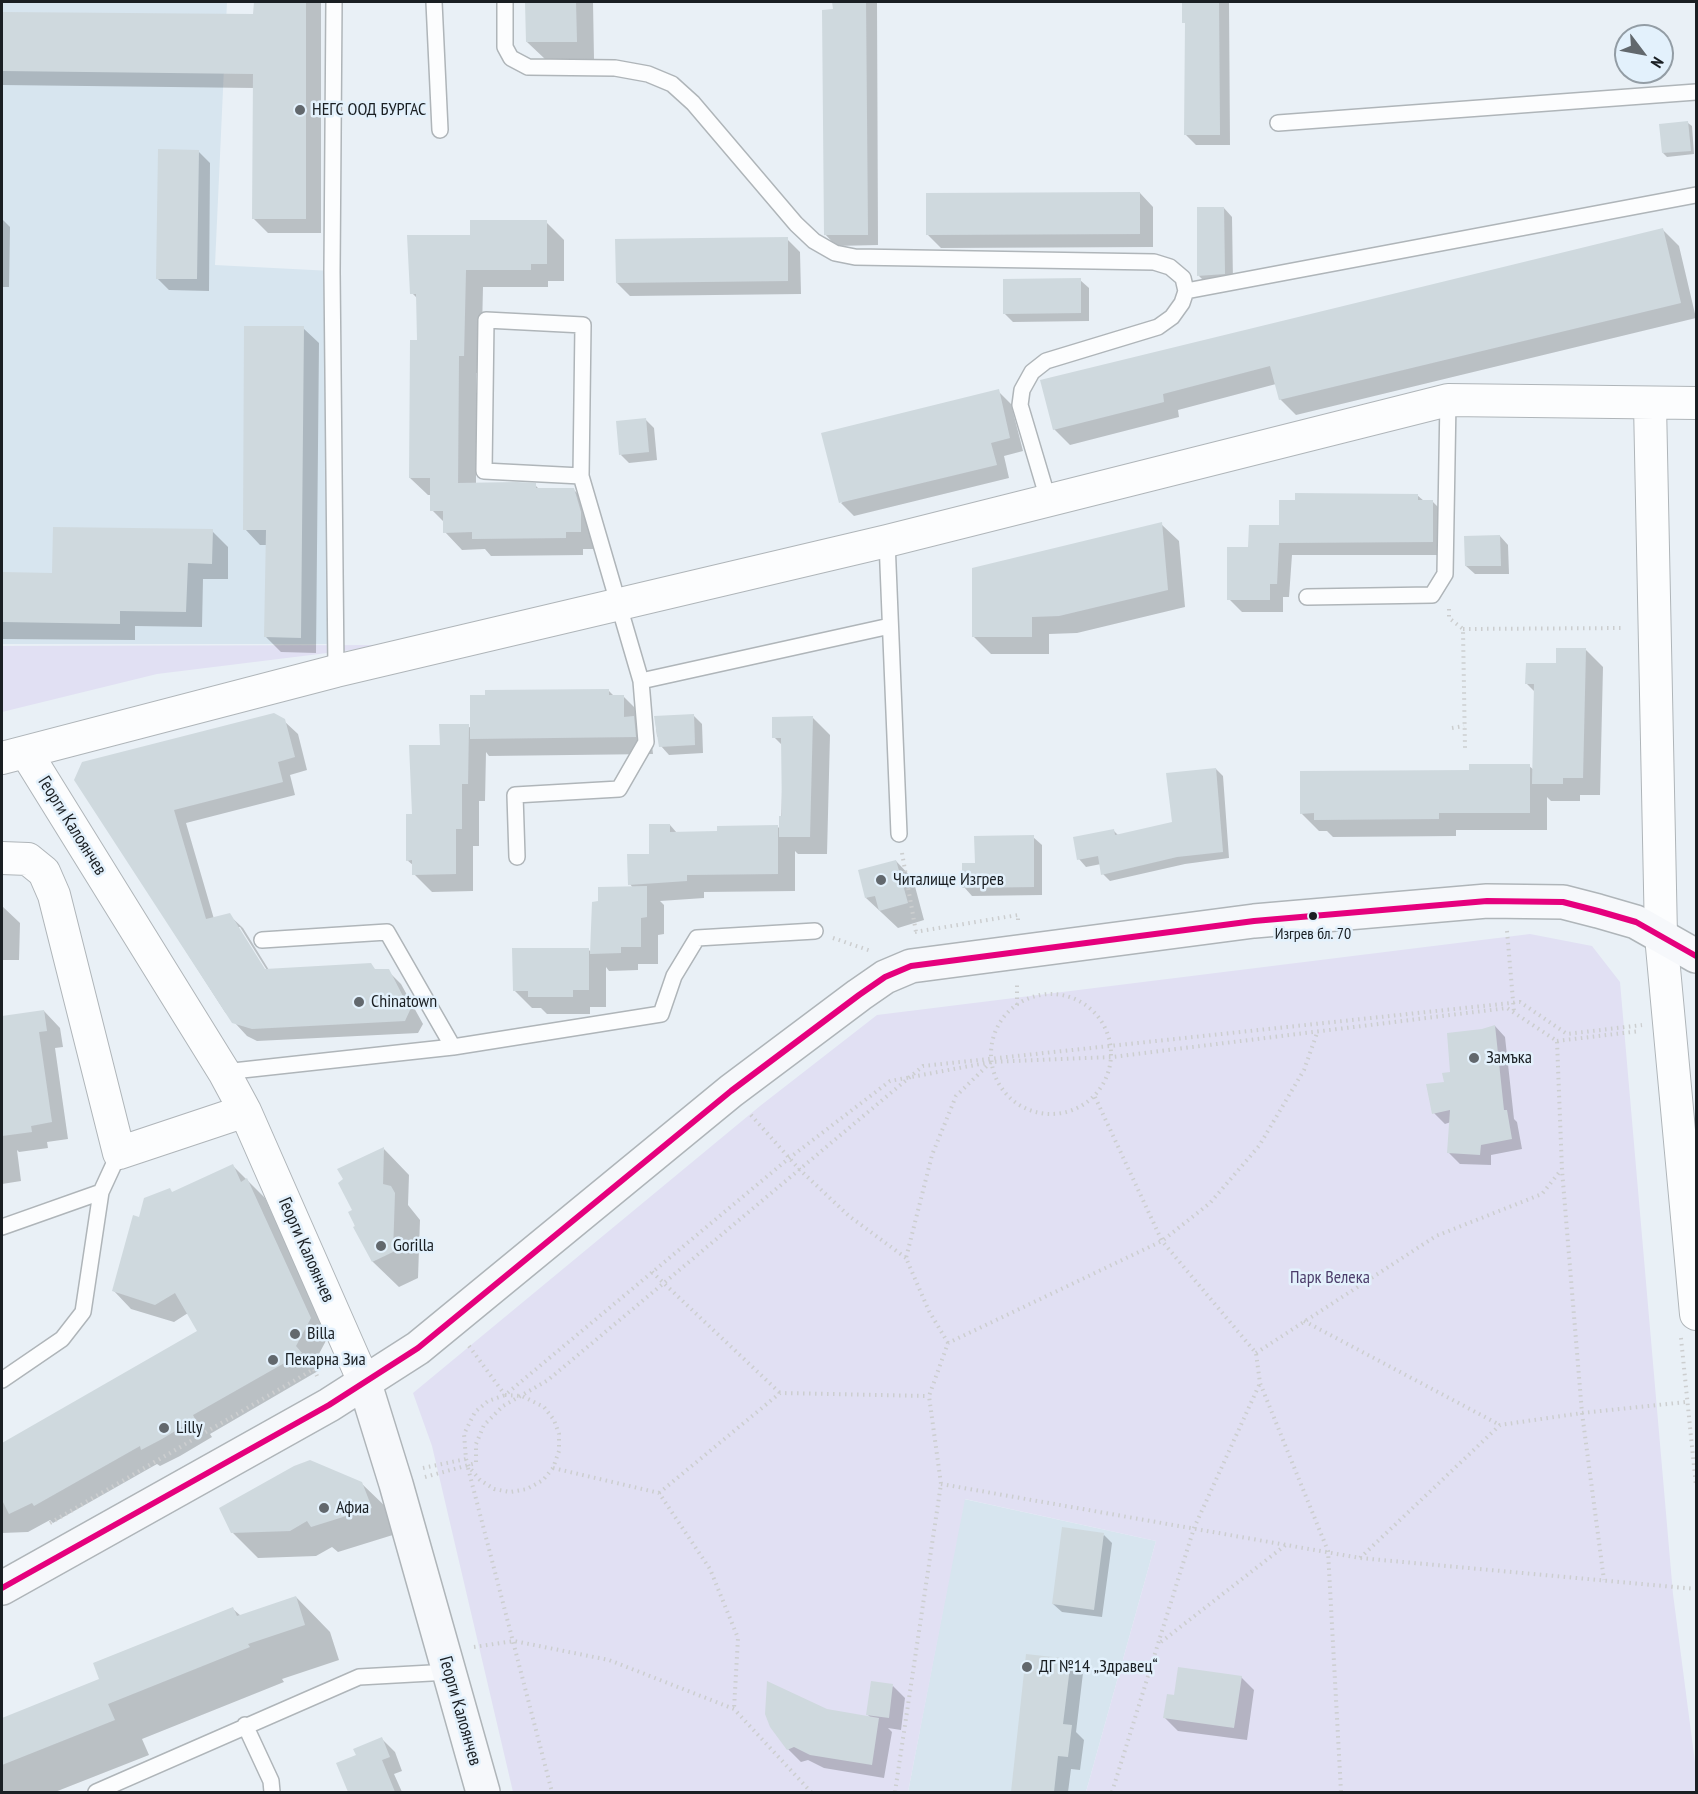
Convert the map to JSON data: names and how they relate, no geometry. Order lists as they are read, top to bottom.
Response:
{
  "streets": {
    "street": ["Георги Калоянчев"]
  },
  "parks": ["Парк Велека"],
  "places": [
    "НЕГС ООД БУРГАС",
    "Читалище Изгрев",
    "Изгрев бл. 70",
    "Chinatown",
    "Замъка",
    "Gorilla",
    "Billa",
    "Пекарна Зиа",
    "Lilly",
    "Афиа",
    "ДГ №14 „Здравец“"
  ],
  "north": "bottom right"
}
